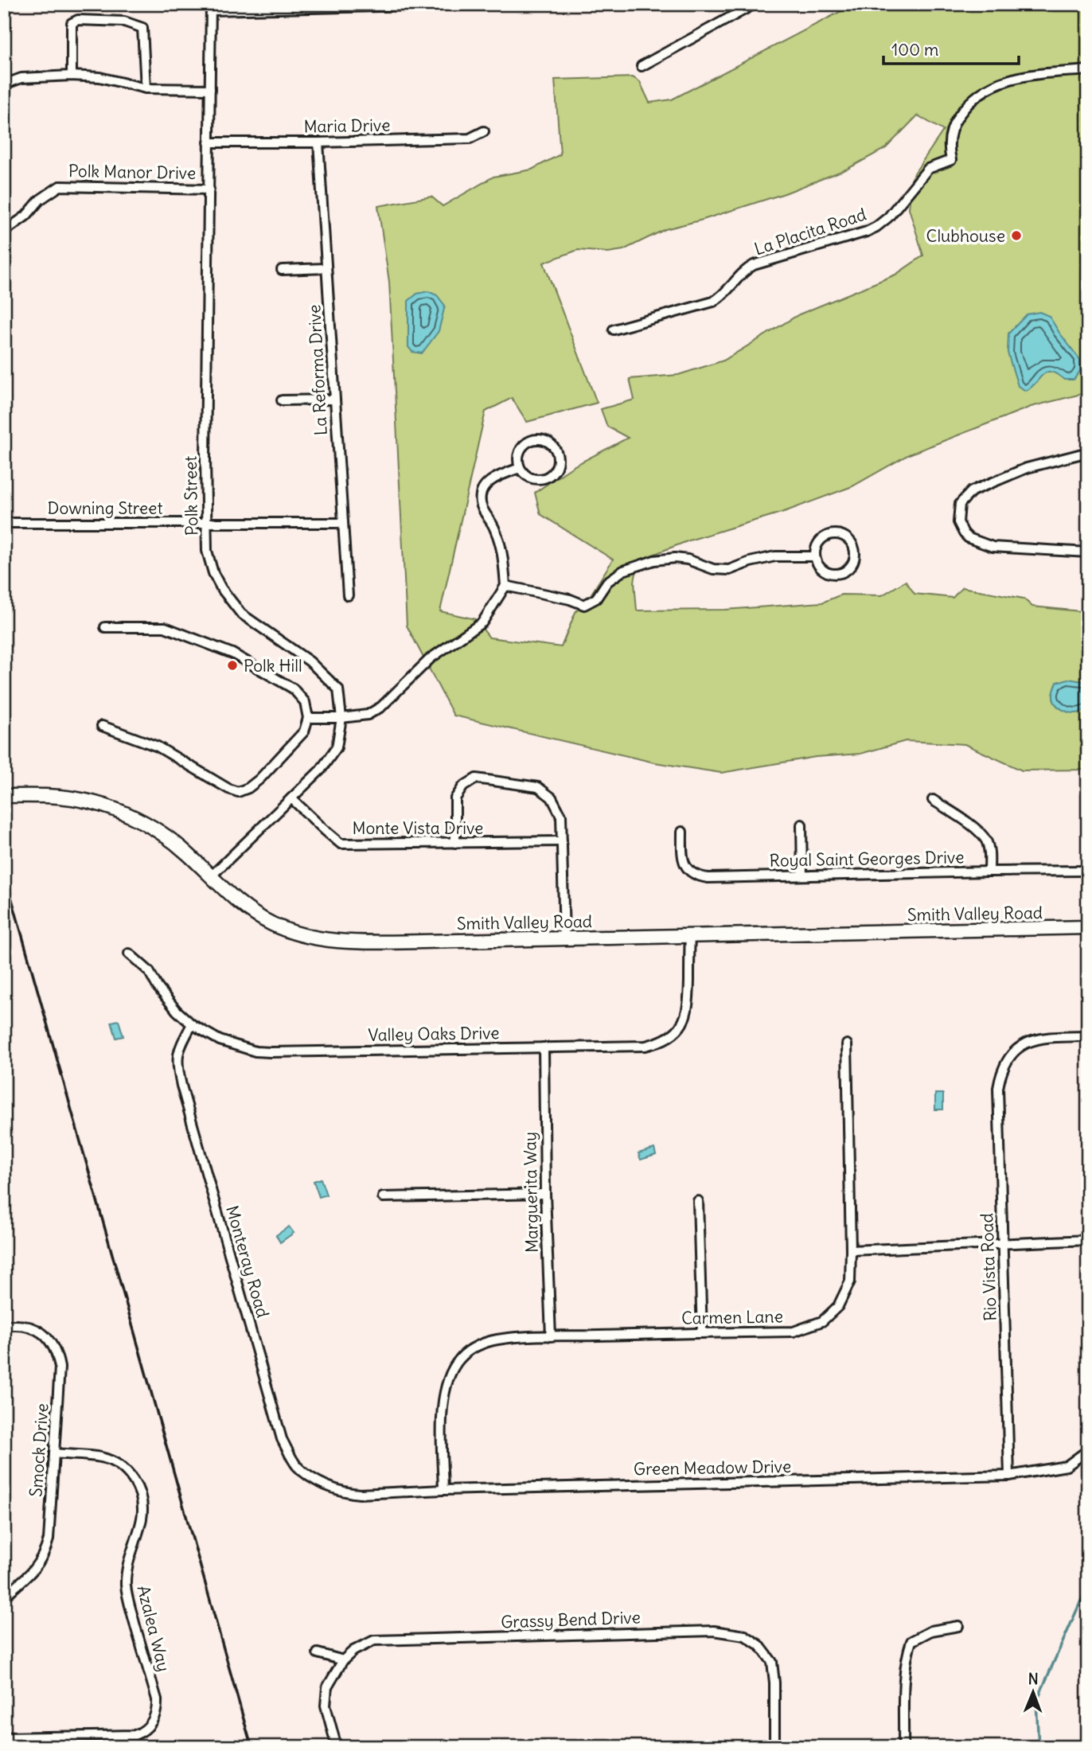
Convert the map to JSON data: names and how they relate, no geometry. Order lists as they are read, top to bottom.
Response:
{
  "streets": {
    "main road": ["Smith Valley Road"],
    "street": [
      "Maria Drive",
      "Polk Manor Drive",
      "La Placita Road",
      "La Reforma Drive",
      "Polk Street",
      "Downing Street",
      "Monte Vista Drive",
      "Royal Saint Georges Drive",
      "Valley Oaks Drive",
      "Marguerita Way",
      "Monteray Road",
      "Rio Vista Road",
      "Carmen Lane",
      "Smock Drive",
      "Green Meadow Drive",
      "Grassy Bend Drive",
      "Azalea Way"
    ]
  },
  "crossings": [
    ["Maria Drive", "La Reforma Drive"],
    ["Maria Drive", "Polk Street"],
    ["Polk Manor Drive", "Polk Street"],
    ["La Reforma Drive", "Downing Street"],
    ["Polk Street", "Downing Street"],
    ["Polk Street", "Monte Vista Drive"],
    ["Polk Street", "Smith Valley Road"],
    ["Smith Valley Road", "Valley Oaks Drive"],
    ["Valley Oaks Drive", "Marguerita Way"],
    ["Valley Oaks Drive", "Monteray Road"],
    ["Marguerita Way", "Carmen Lane"],
    ["Monteray Road", "Green Meadow Drive"],
    ["Rio Vista Road", "Green Meadow Drive"],
    ["Carmen Lane", "Green Meadow Drive"],
    ["Smock Drive", "Azalea Way"]
  ],
  "places": ["Clubhouse", "Polk Hill"],
  "scale_bar": "100 m",
  "north": "top"
}
